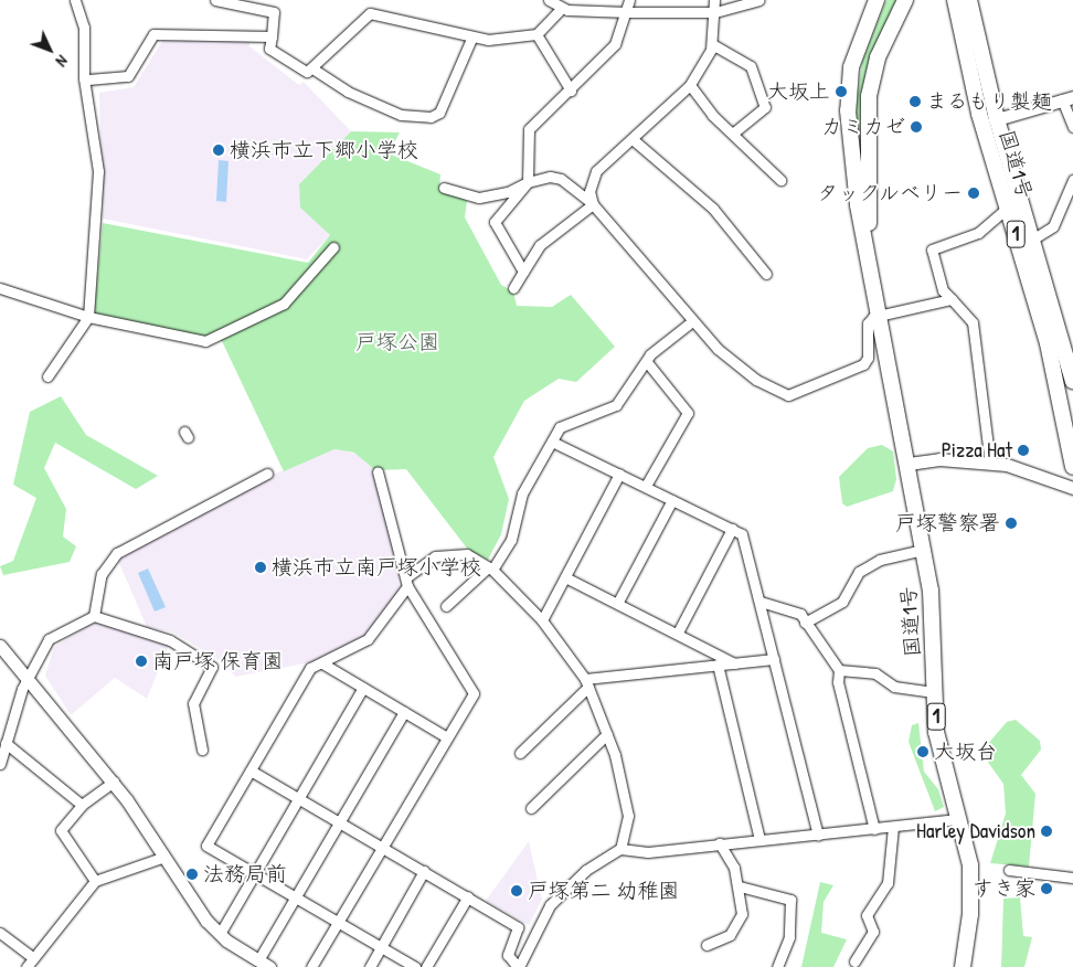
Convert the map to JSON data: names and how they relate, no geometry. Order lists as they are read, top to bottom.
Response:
{
  "streets": {
    "highway": ["国道1号", "1"]
  },
  "parks": ["戸塚公園"],
  "places": [
    "大坂上",
    "まるもり製麺",
    "カミカゼ",
    "横浜市立下郷小学校",
    "タックルベリー",
    "Pizza Hat",
    "戸塚警察署",
    "横浜市立南戸塚小学校",
    "南戸塚 保育園",
    "大坂台",
    "Harley Davidson",
    "法務局前",
    "すき家",
    "戸塚第二 幼稚園"
  ],
  "north": "bottom right"
}
